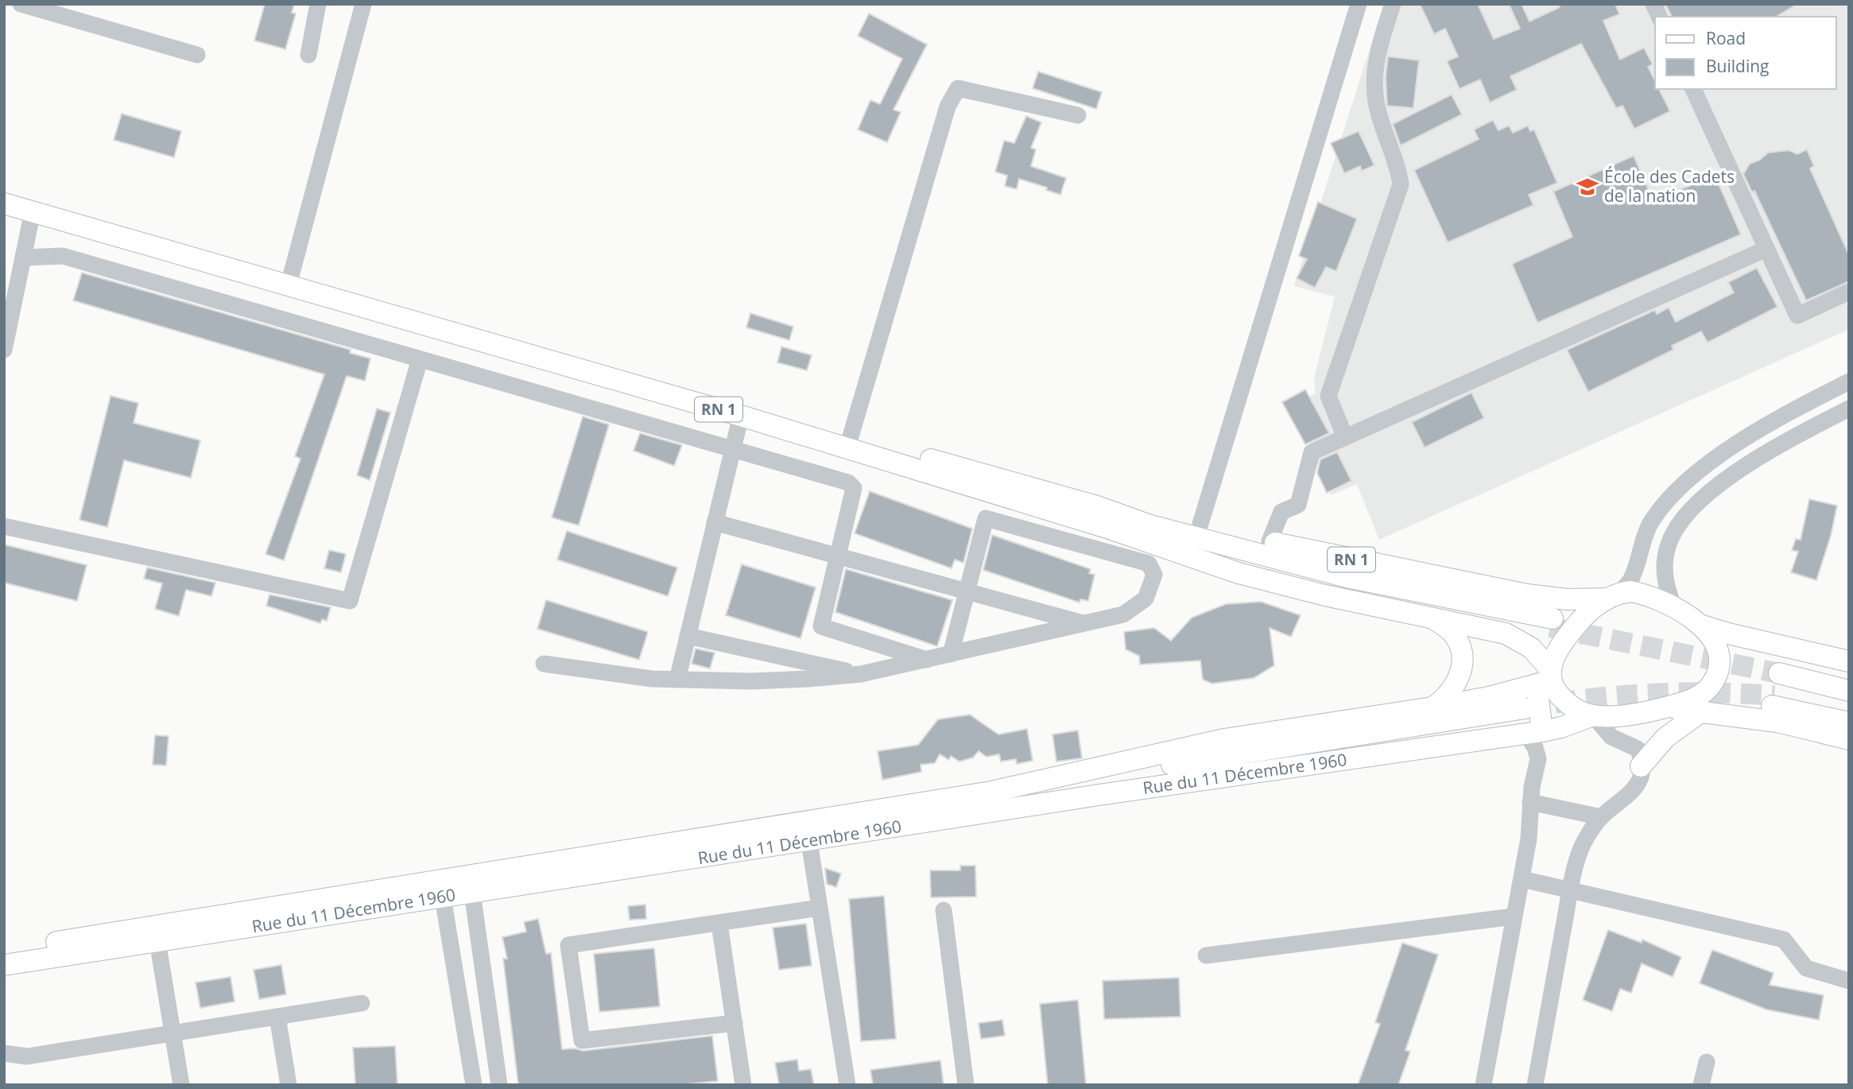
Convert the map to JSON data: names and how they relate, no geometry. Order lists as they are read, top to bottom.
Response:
{
  "streets": {
    "main road": ["RN 1", "Rue du 11 Décembre 1960"]
  },
  "crossings": [
    ["RN 1", "Rue du 11 Décembre 1960"]
  ],
  "places": {
    "school or university": ["École des Cadets de la nation"]
  },
  "legend": ["Road", "Building"]
}
